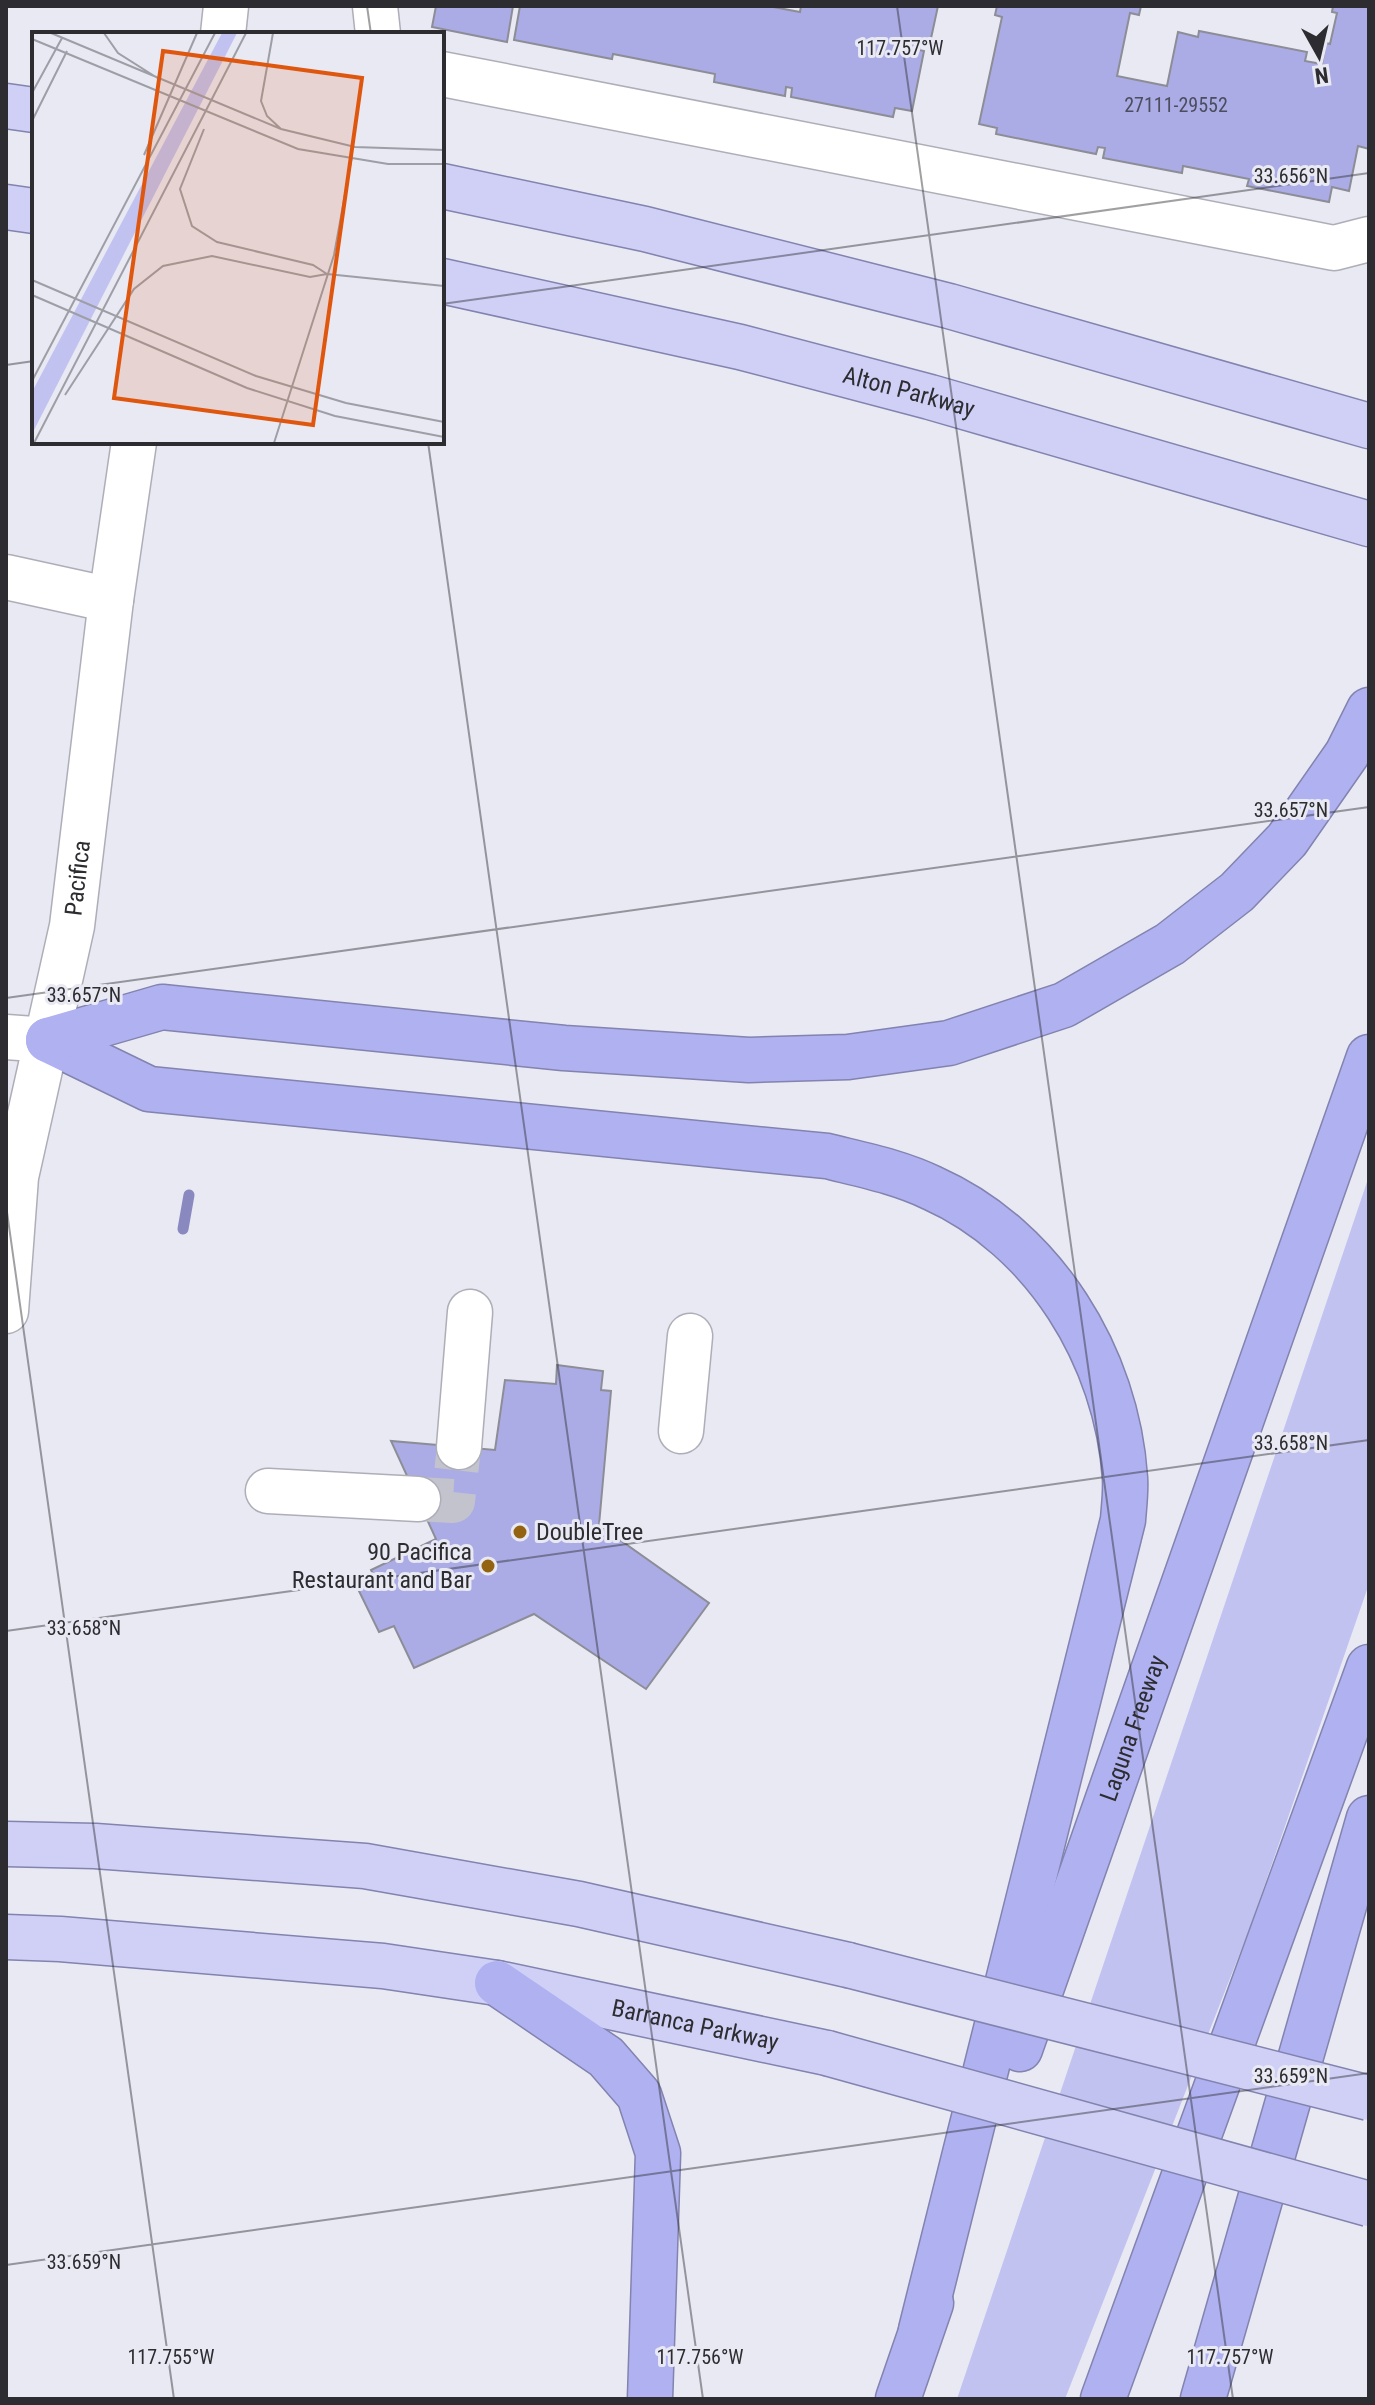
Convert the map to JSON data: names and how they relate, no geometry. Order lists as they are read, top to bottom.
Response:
{
  "streets": {
    "highway": ["Laguna Freeway"],
    "main road": ["Alton Parkway", "Barranca Parkway"],
    "street": ["Pacifica"]
  },
  "places": ["DoubleTree", "90 Pacifica Restaurant and Bar"],
  "house_numbers": ["27111-29552"],
  "north": "bottom",
  "coordinates": [
    "117.757°W",
    "33.656°N",
    "33.657°N",
    "33.658°N",
    "33.659°N",
    "117.755°W",
    "117.756°W"
  ]
}
